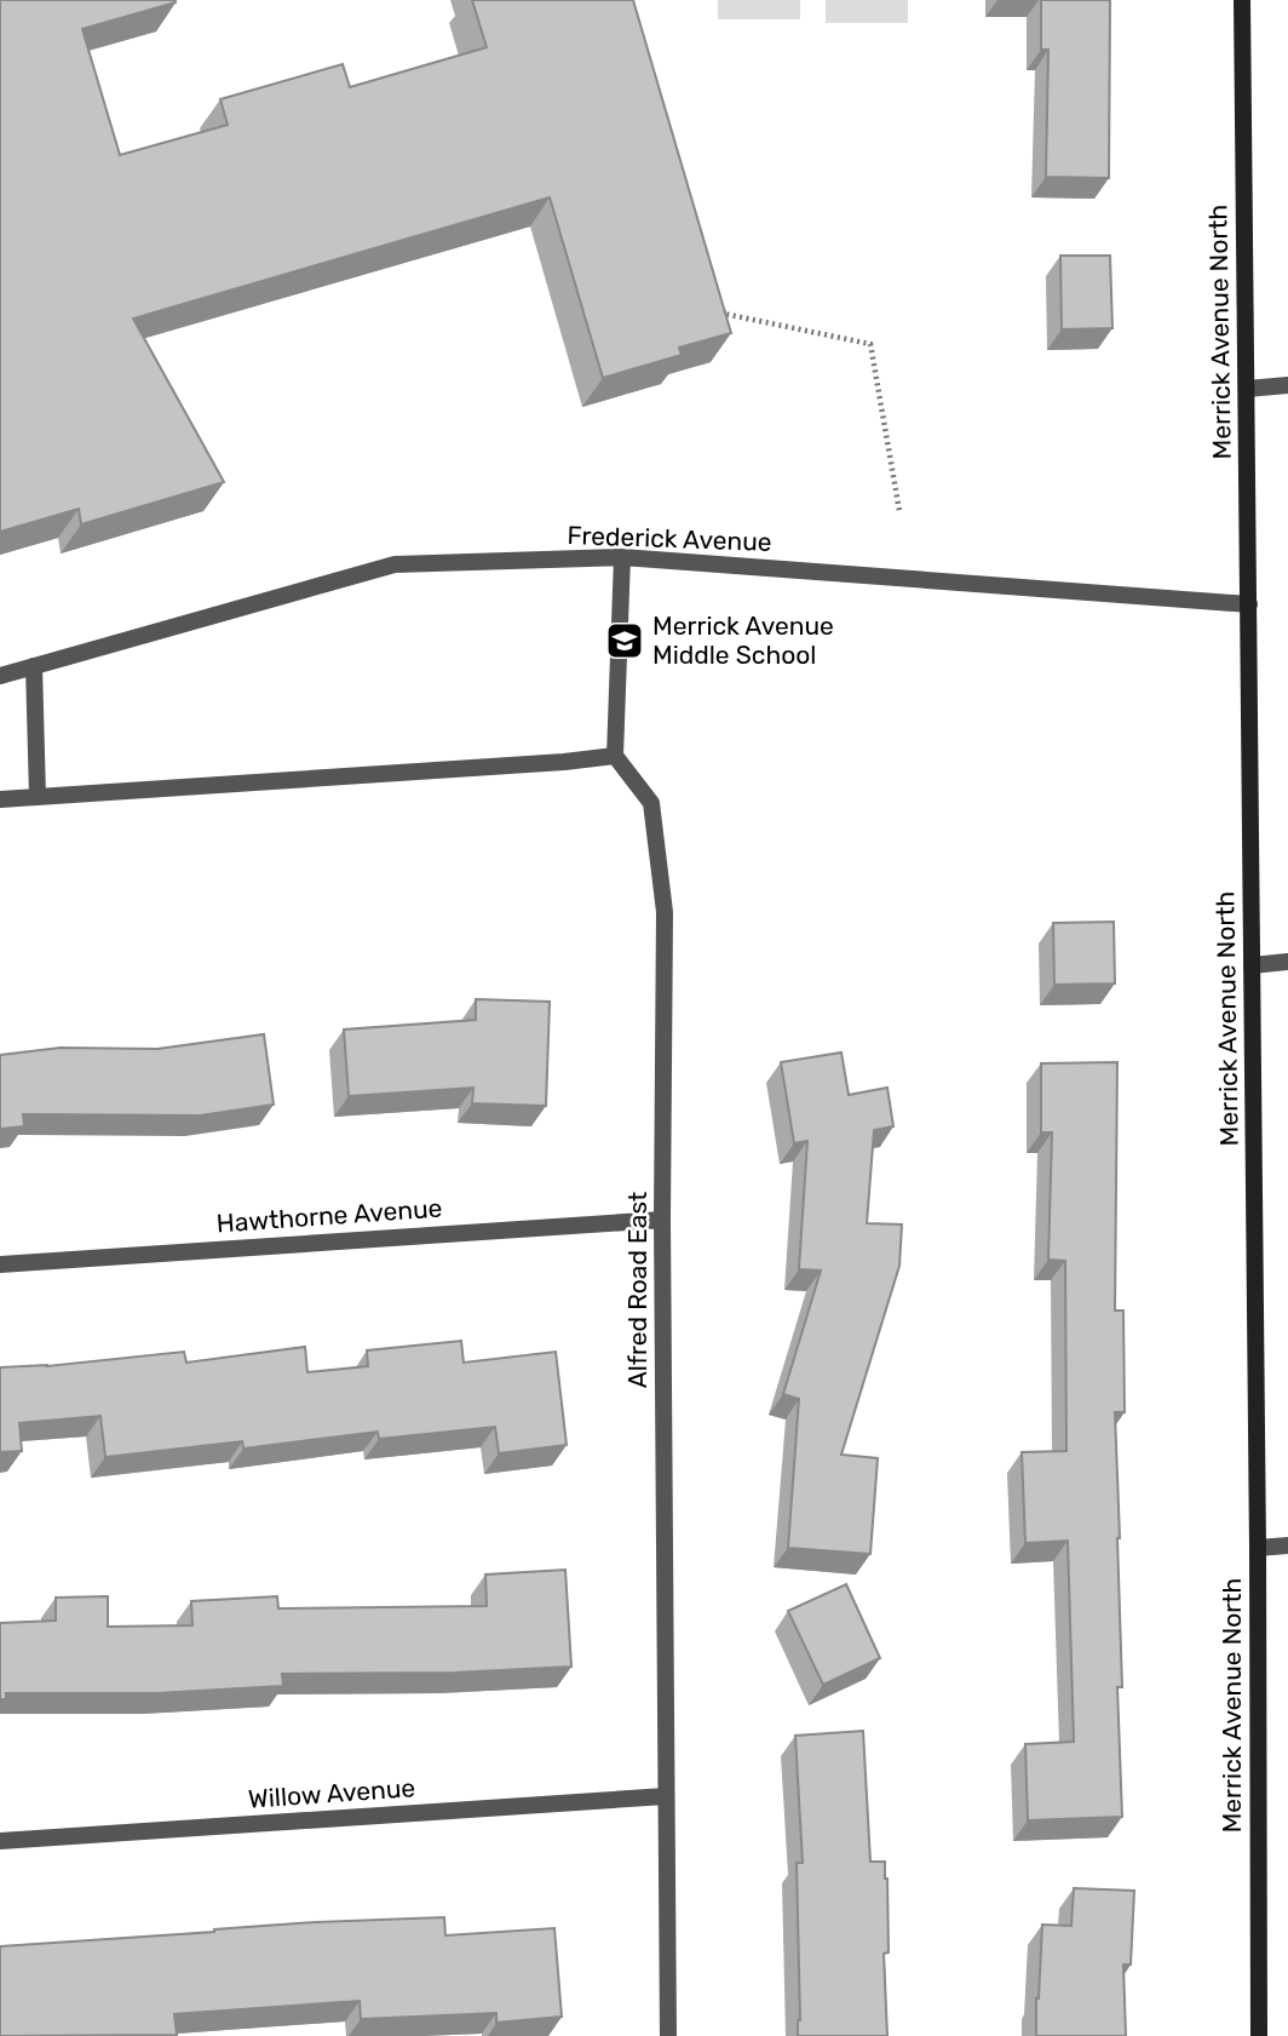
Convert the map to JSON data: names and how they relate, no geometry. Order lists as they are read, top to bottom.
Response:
{
  "streets": {
    "main road": ["Merrick Avenue North"],
    "street": [
      "Frederick Avenue",
      "Hawthorne Avenue",
      "Alfred Road East",
      "Willow Avenue"
    ]
  },
  "crossings": [
    ["Merrick Avenue North", "Frederick Avenue"],
    ["Hawthorne Avenue", "Alfred Road East"],
    ["Alfred Road East", "Willow Avenue"]
  ],
  "places": {
    "school or university": ["Merrick Avenue Middle School"]
  }
}
